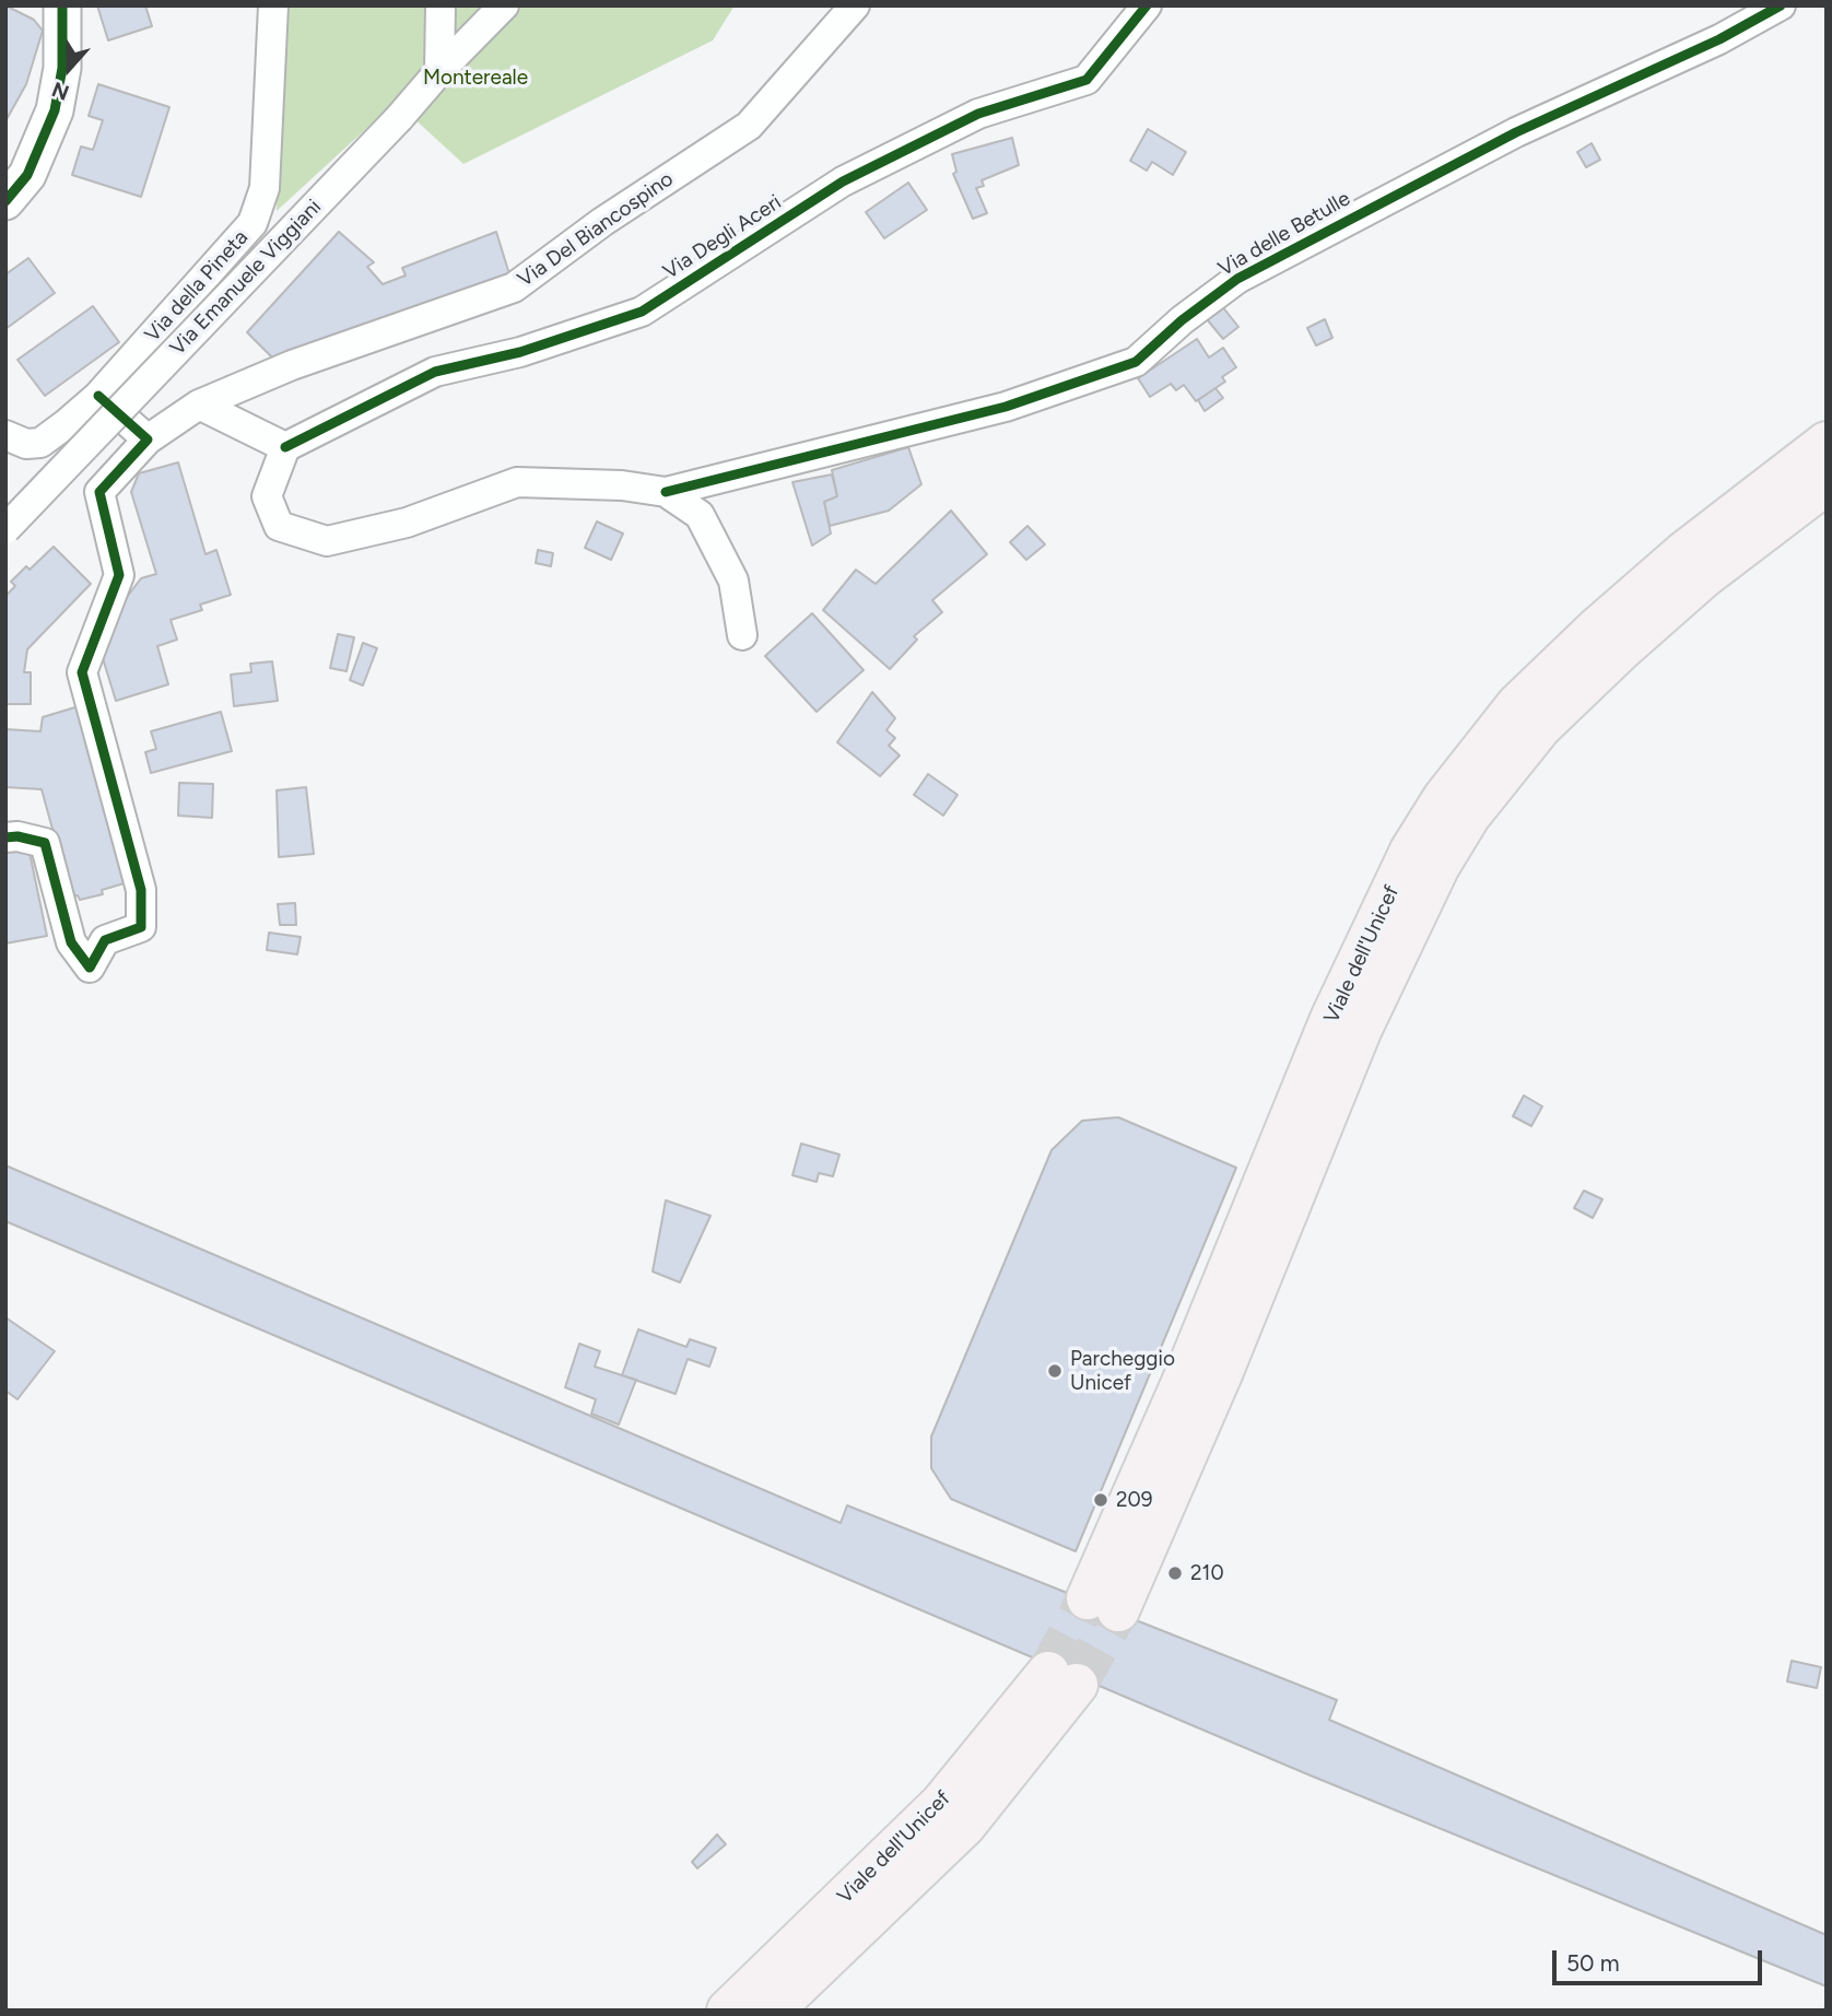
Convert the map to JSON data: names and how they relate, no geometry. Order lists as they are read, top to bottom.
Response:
{
  "streets": {
    "main road": ["Viale dell'Unicef"],
    "street": [
      "Via Del Biancospino",
      "Via delle Betulle",
      "Via Degli Aceri",
      "Via Emanuele Viggiani",
      "Via della Pineta"
    ]
  },
  "crossings": [
    ["Via delle Betulle", "Via Degli Aceri"]
  ],
  "parks": ["Montereale"],
  "places": ["Parcheggio Unicef", "209", "210"],
  "scale_bar": "50 m",
  "north": "bottom"
}
